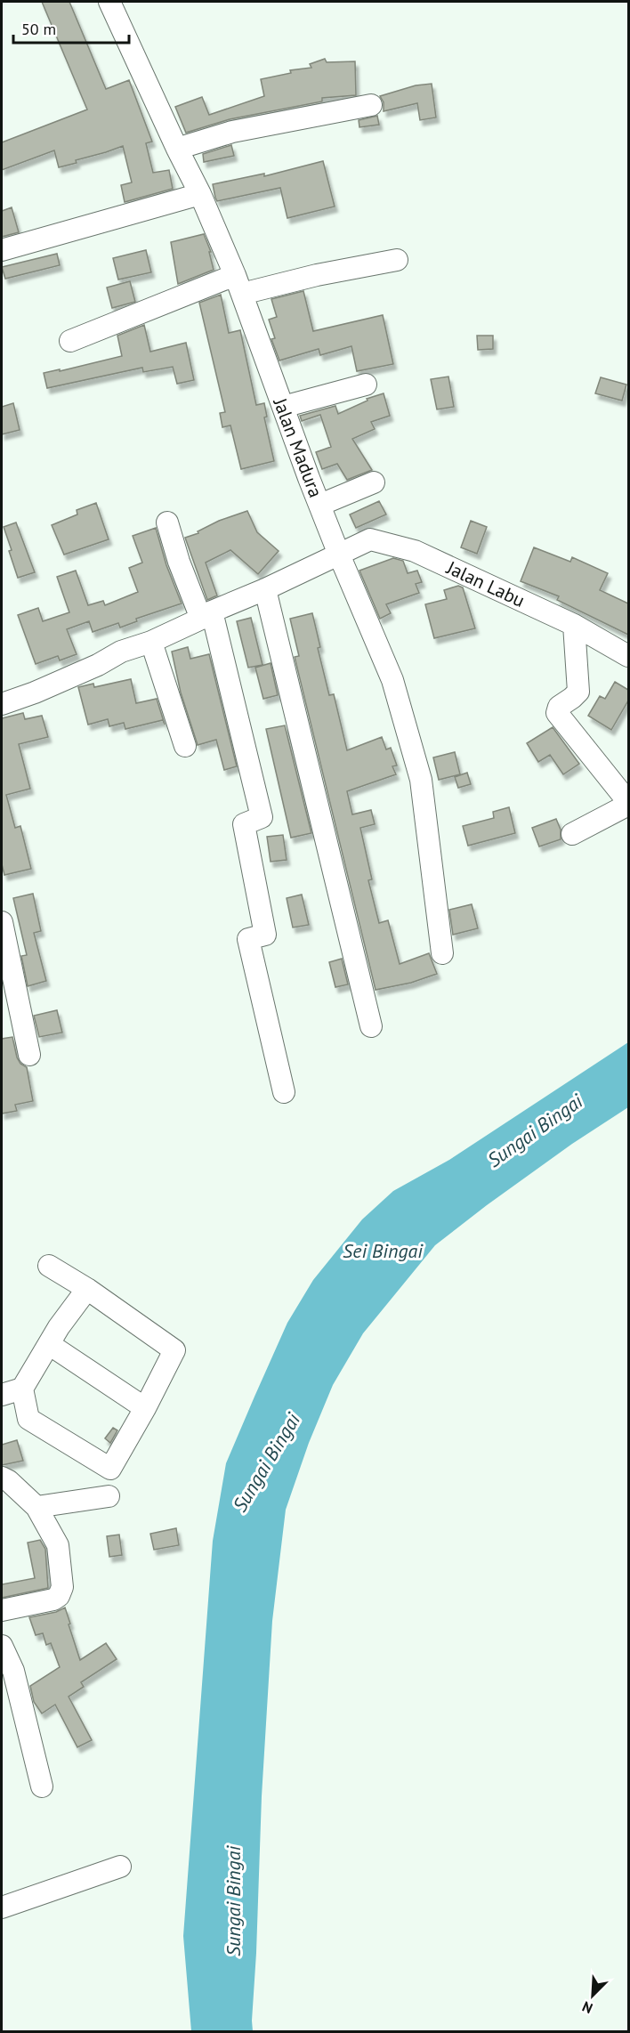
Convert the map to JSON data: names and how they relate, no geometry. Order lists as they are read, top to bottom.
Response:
{
  "streets": {
    "street": ["Jalan Madura", "Jalan Labu"]
  },
  "crossings": [
    ["Jalan Madura", "Jalan Labu"]
  ],
  "water": ["Sungai Bingai", "Sei Bingai"],
  "scale_bar": "50 m",
  "north": "bottom left"
}
